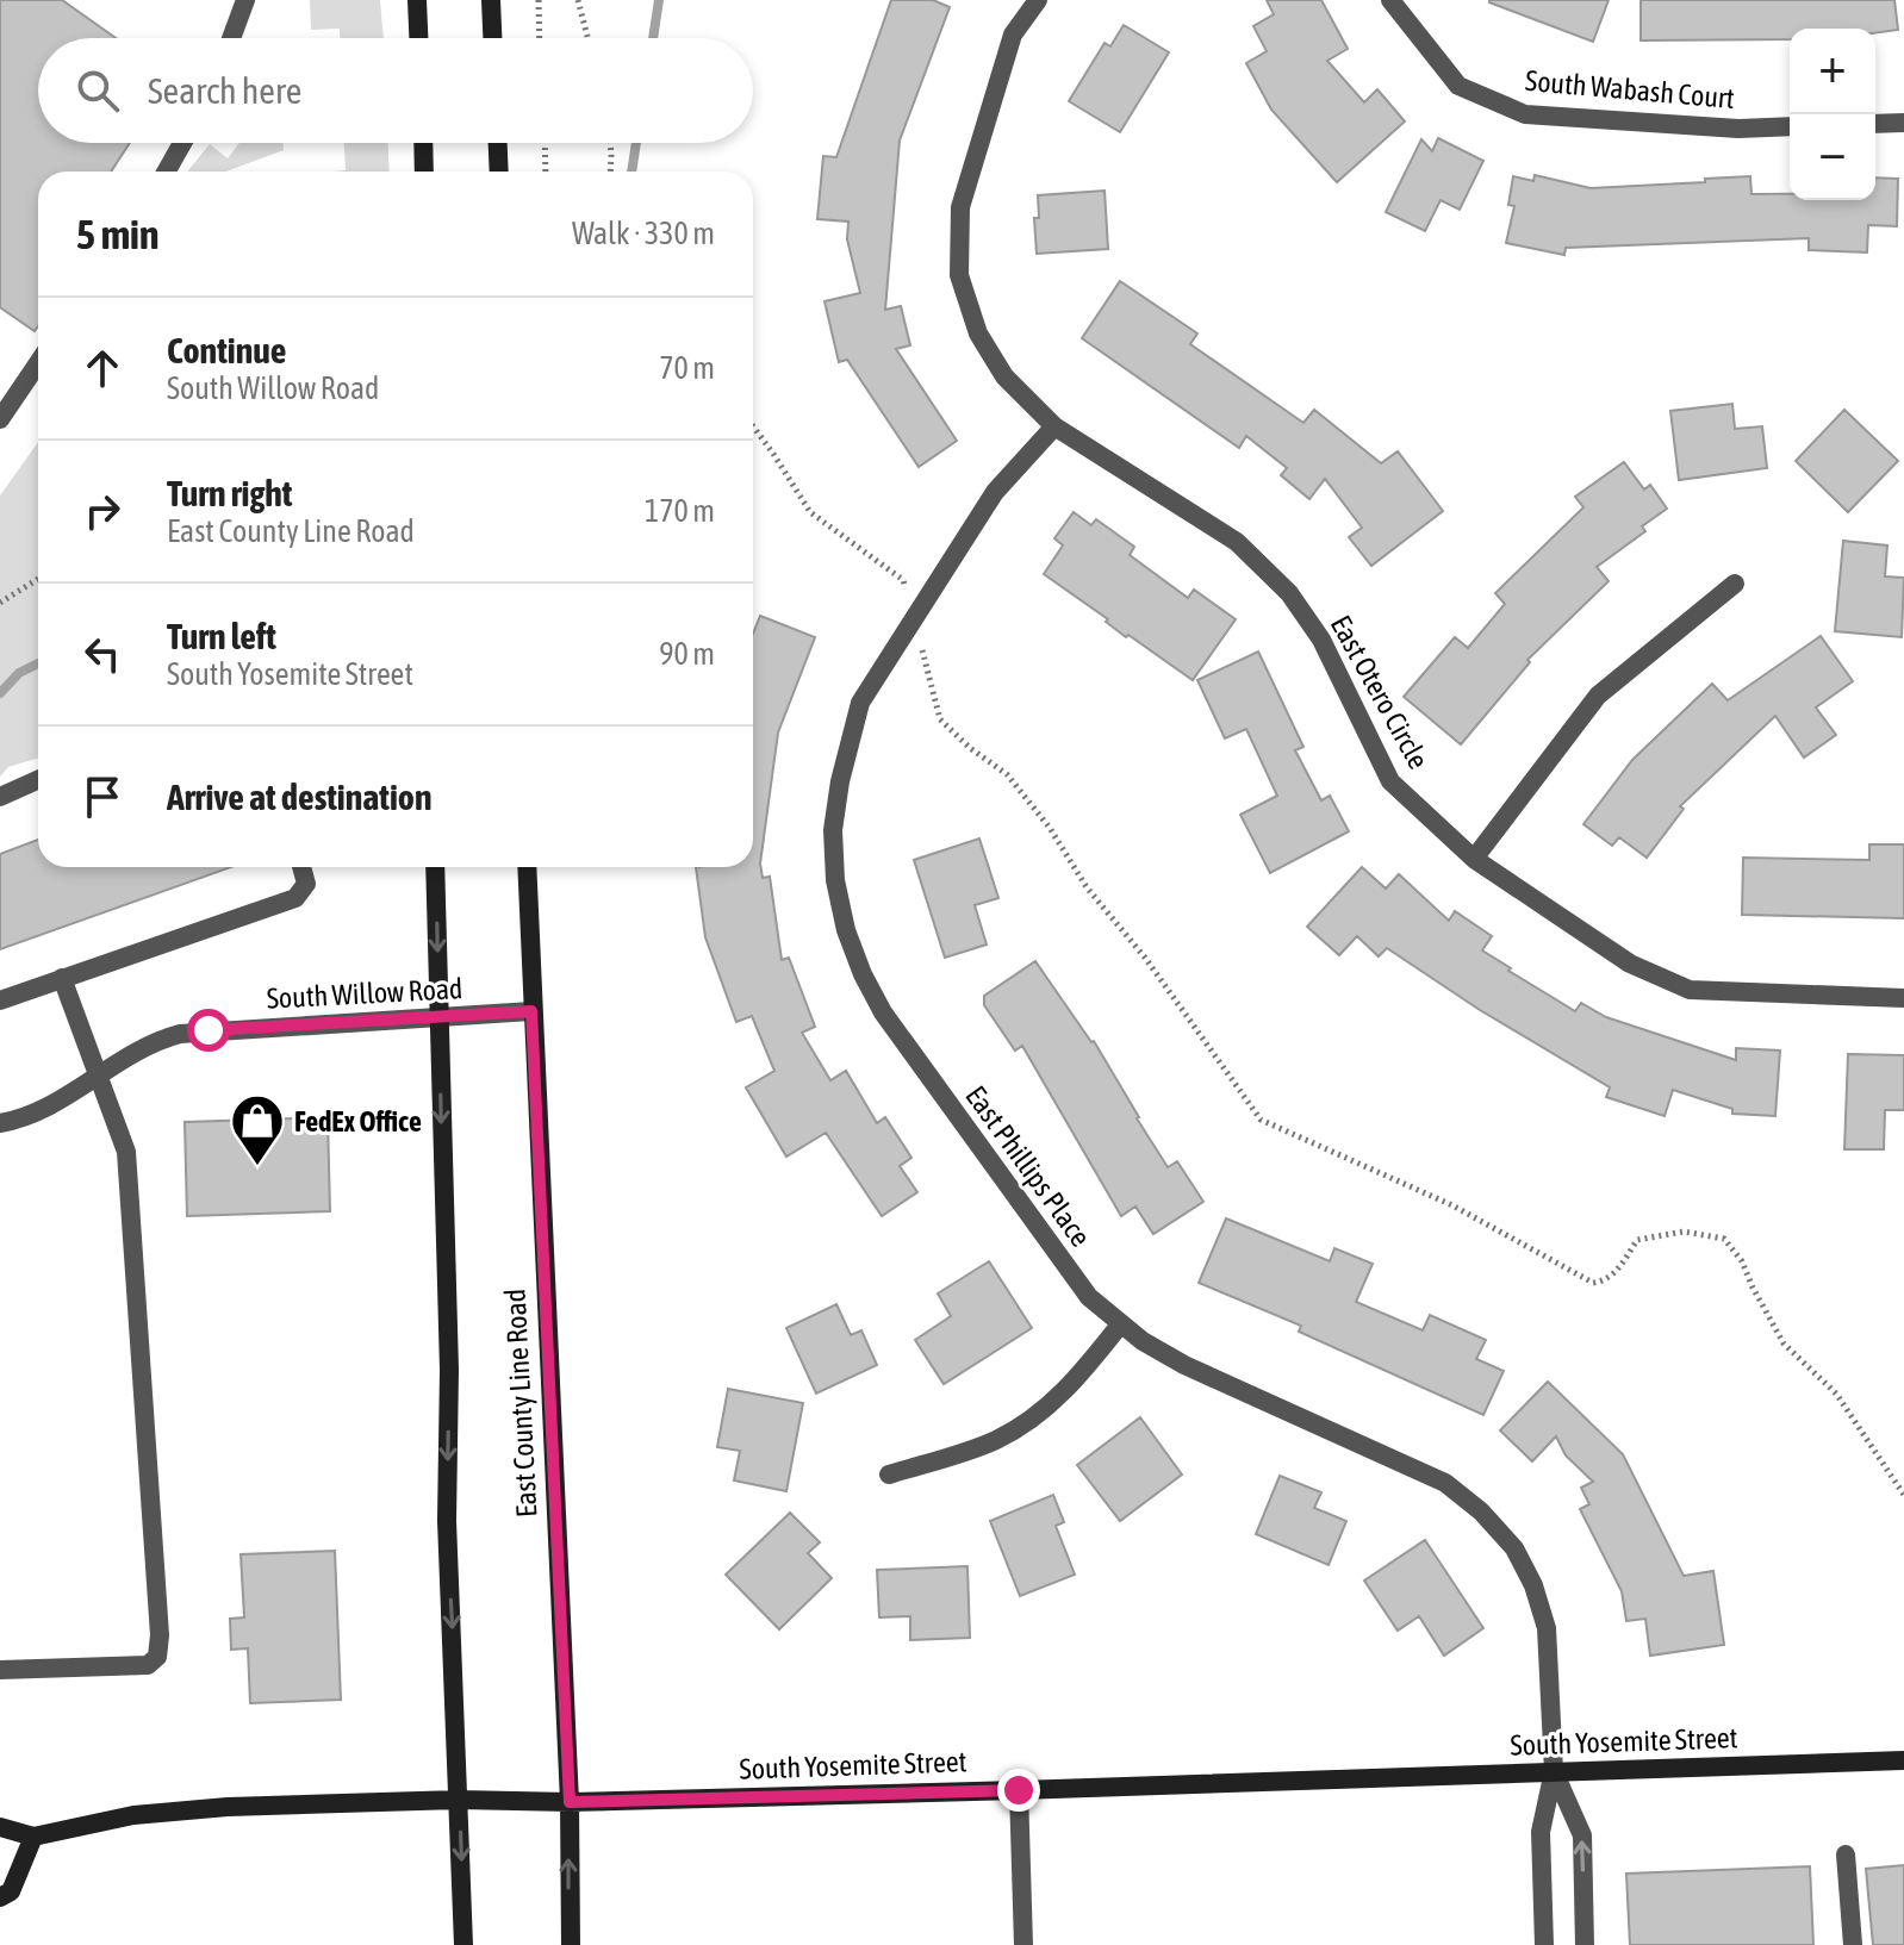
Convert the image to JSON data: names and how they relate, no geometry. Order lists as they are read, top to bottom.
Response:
{
  "streets": {
    "main road": ["East County Line Road", "South Yosemite Street"],
    "street": [
      "South Wabash Court",
      "East Otero Circle",
      "South Willow Road",
      "East Phillips Place"
    ]
  },
  "crossings": [
    ["East Otero Circle", "East Phillips Place"],
    ["South Willow Road", "East County Line Road"],
    ["East Phillips Place", "South Yosemite Street"],
    ["East County Line Road", "South Yosemite Street"]
  ],
  "places": {
    "shop": ["FedEx Office"]
  },
  "page": {
    "map_buttons": ["+", "−"],
    "search": "Search here",
    "heading": ["5 min", "Walk · 330 m"],
    "list": [
      ["Continue", "South Willow Road", "70 m"],
      ["Turn right", "East County Line Road", "170 m"],
      ["Turn left", "South Yosemite Street", "90 m"],
      "Arrive at destination"
    ]
  }
}
